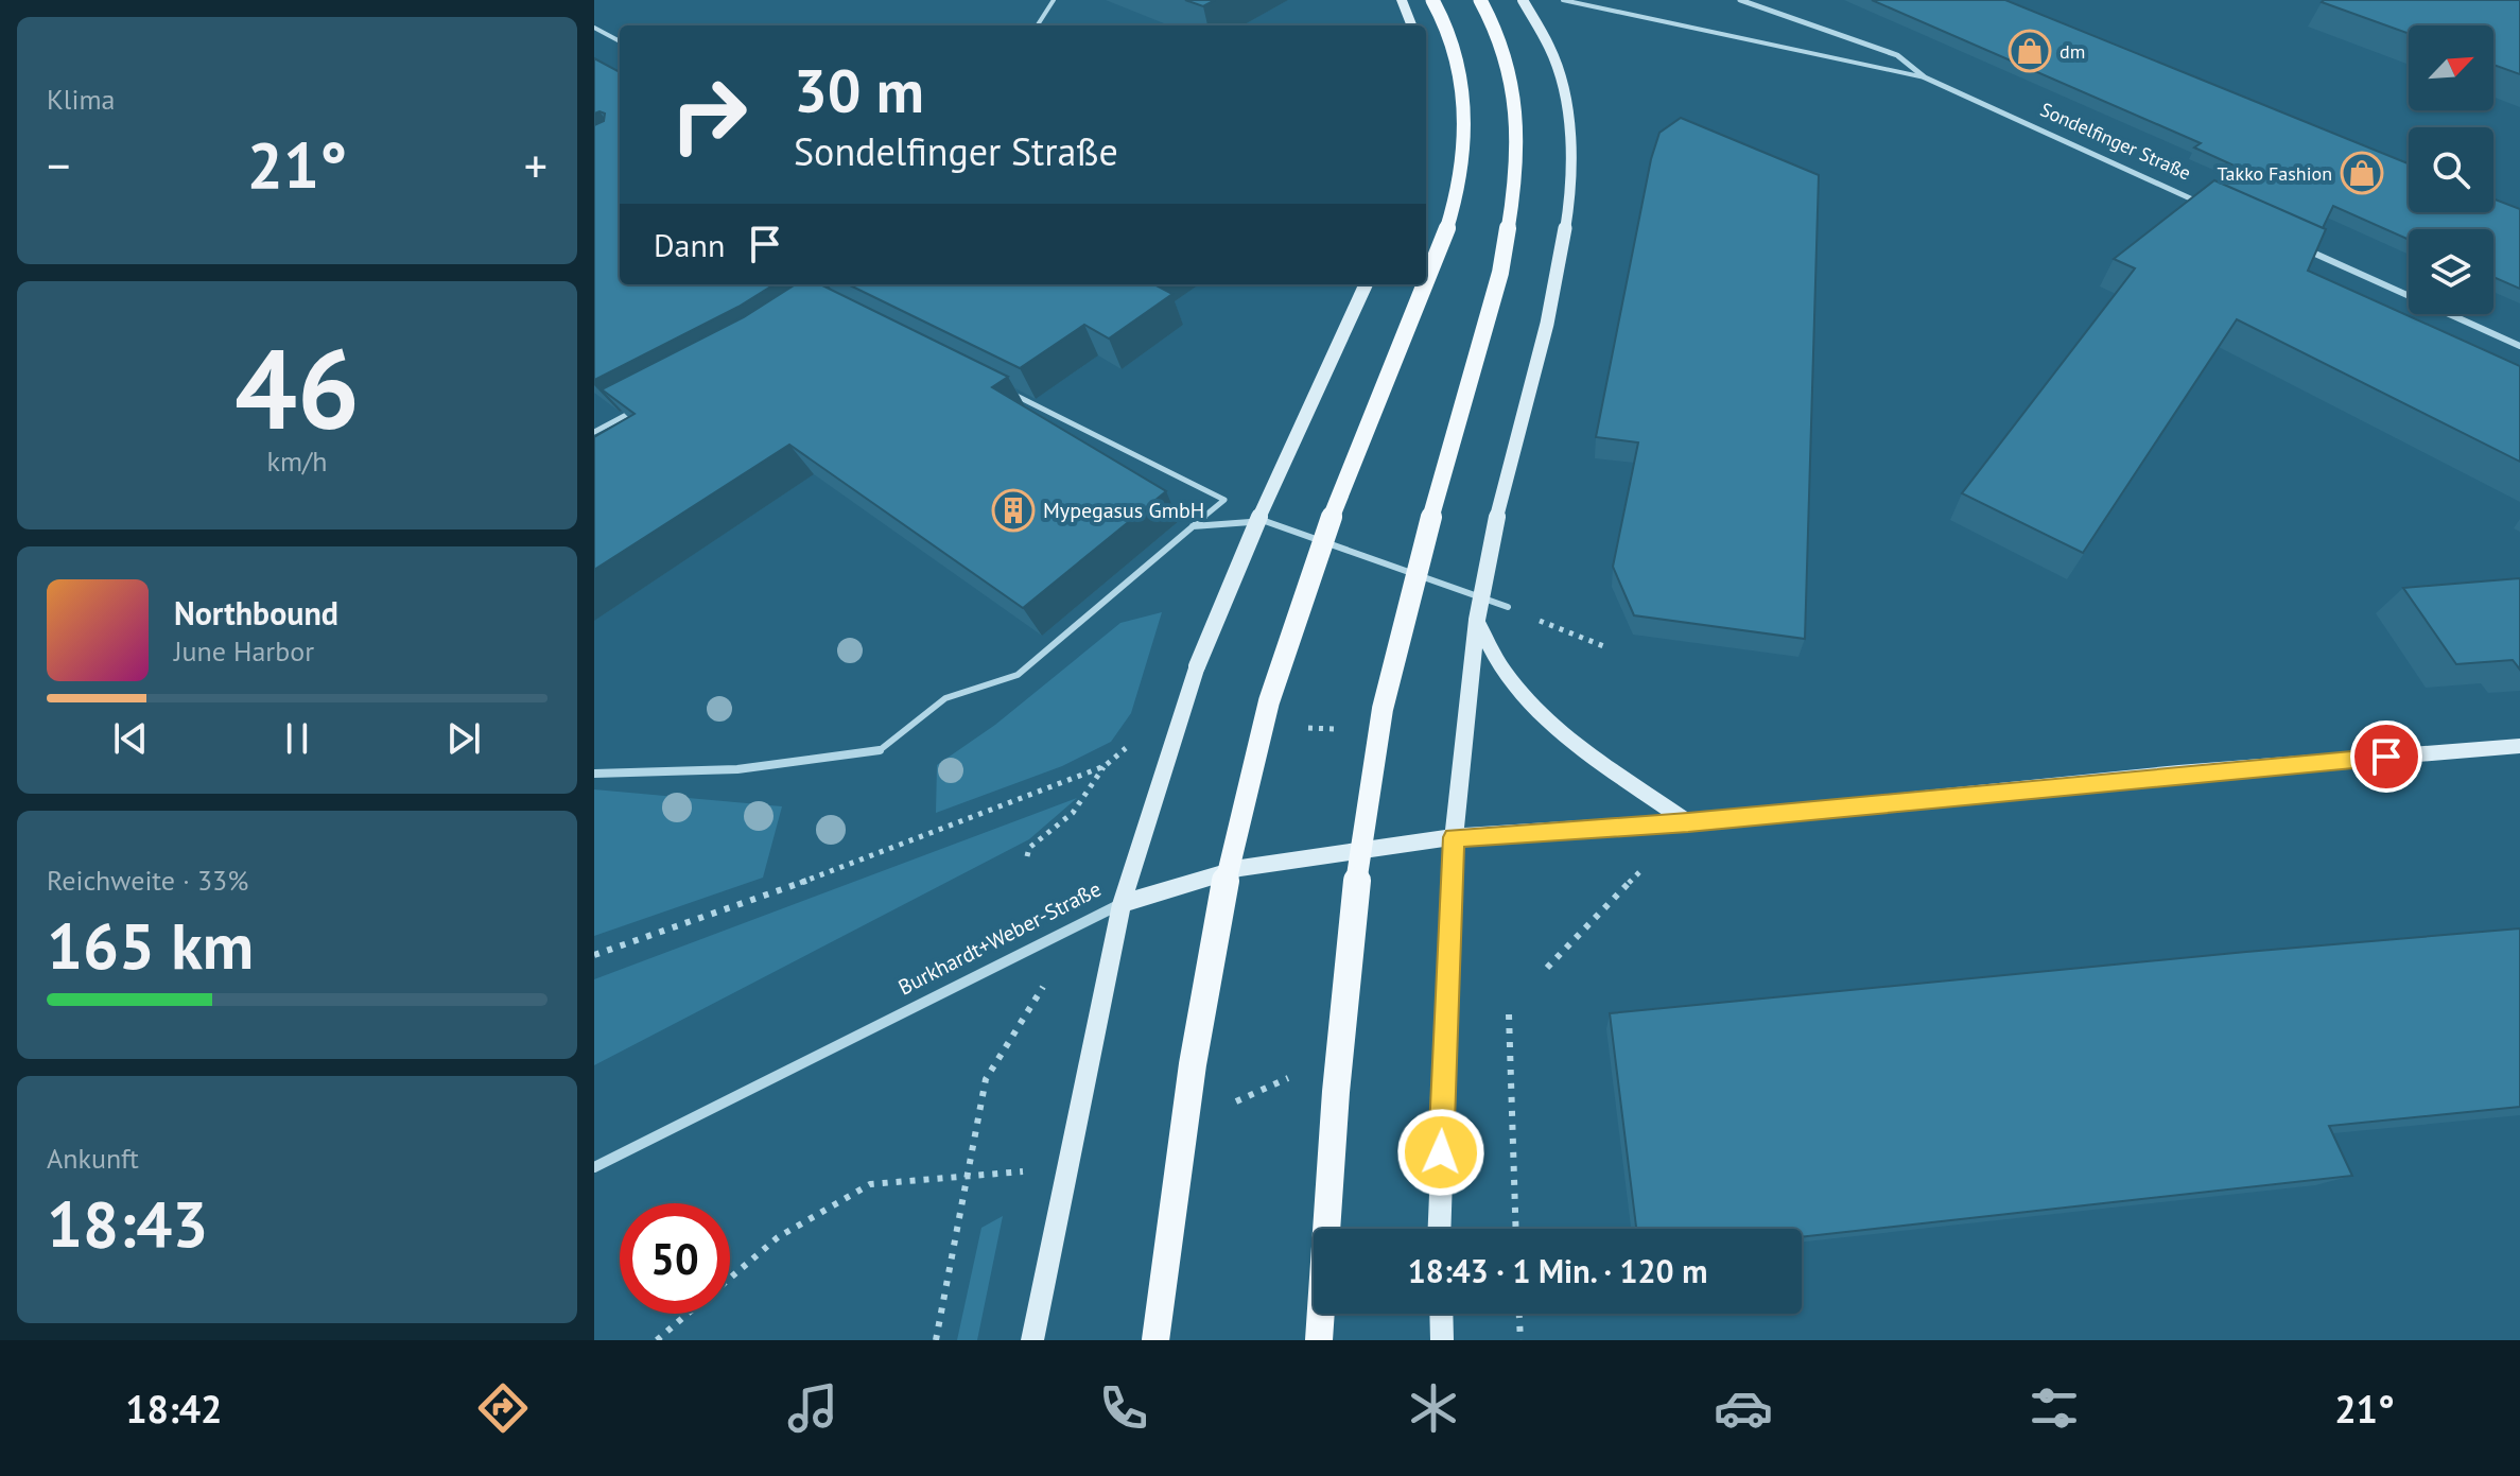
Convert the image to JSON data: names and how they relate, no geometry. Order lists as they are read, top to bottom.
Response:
{
  "streets": {
    "main road": ["Burkhardt+Weber-Straße"],
    "street": ["Sondelfinger Straße"]
  },
  "places": {
    "shop": ["dm", "Takko Fashion"],
    "building": ["Mypegasus GmbH"]
  },
  "north": "top right",
  "page": {
    "tile": [
      "Klima",
      ["46", "km/h"],
      ["Reichweite · 33%", "165 km"],
      ["Ankunft", "18:43"]
    ],
    "turn": ["30 m", "Sondelfinger Straße"],
    "heat": ["−", "21°", "+"],
    "then": "Dann",
    "song": ["Northbound", "June Harbor"],
    "limit": "50",
    "trip": "18:43 · 1 Min. · 120 m",
    "tabs": ["18:42", "21°"]
  }
}
